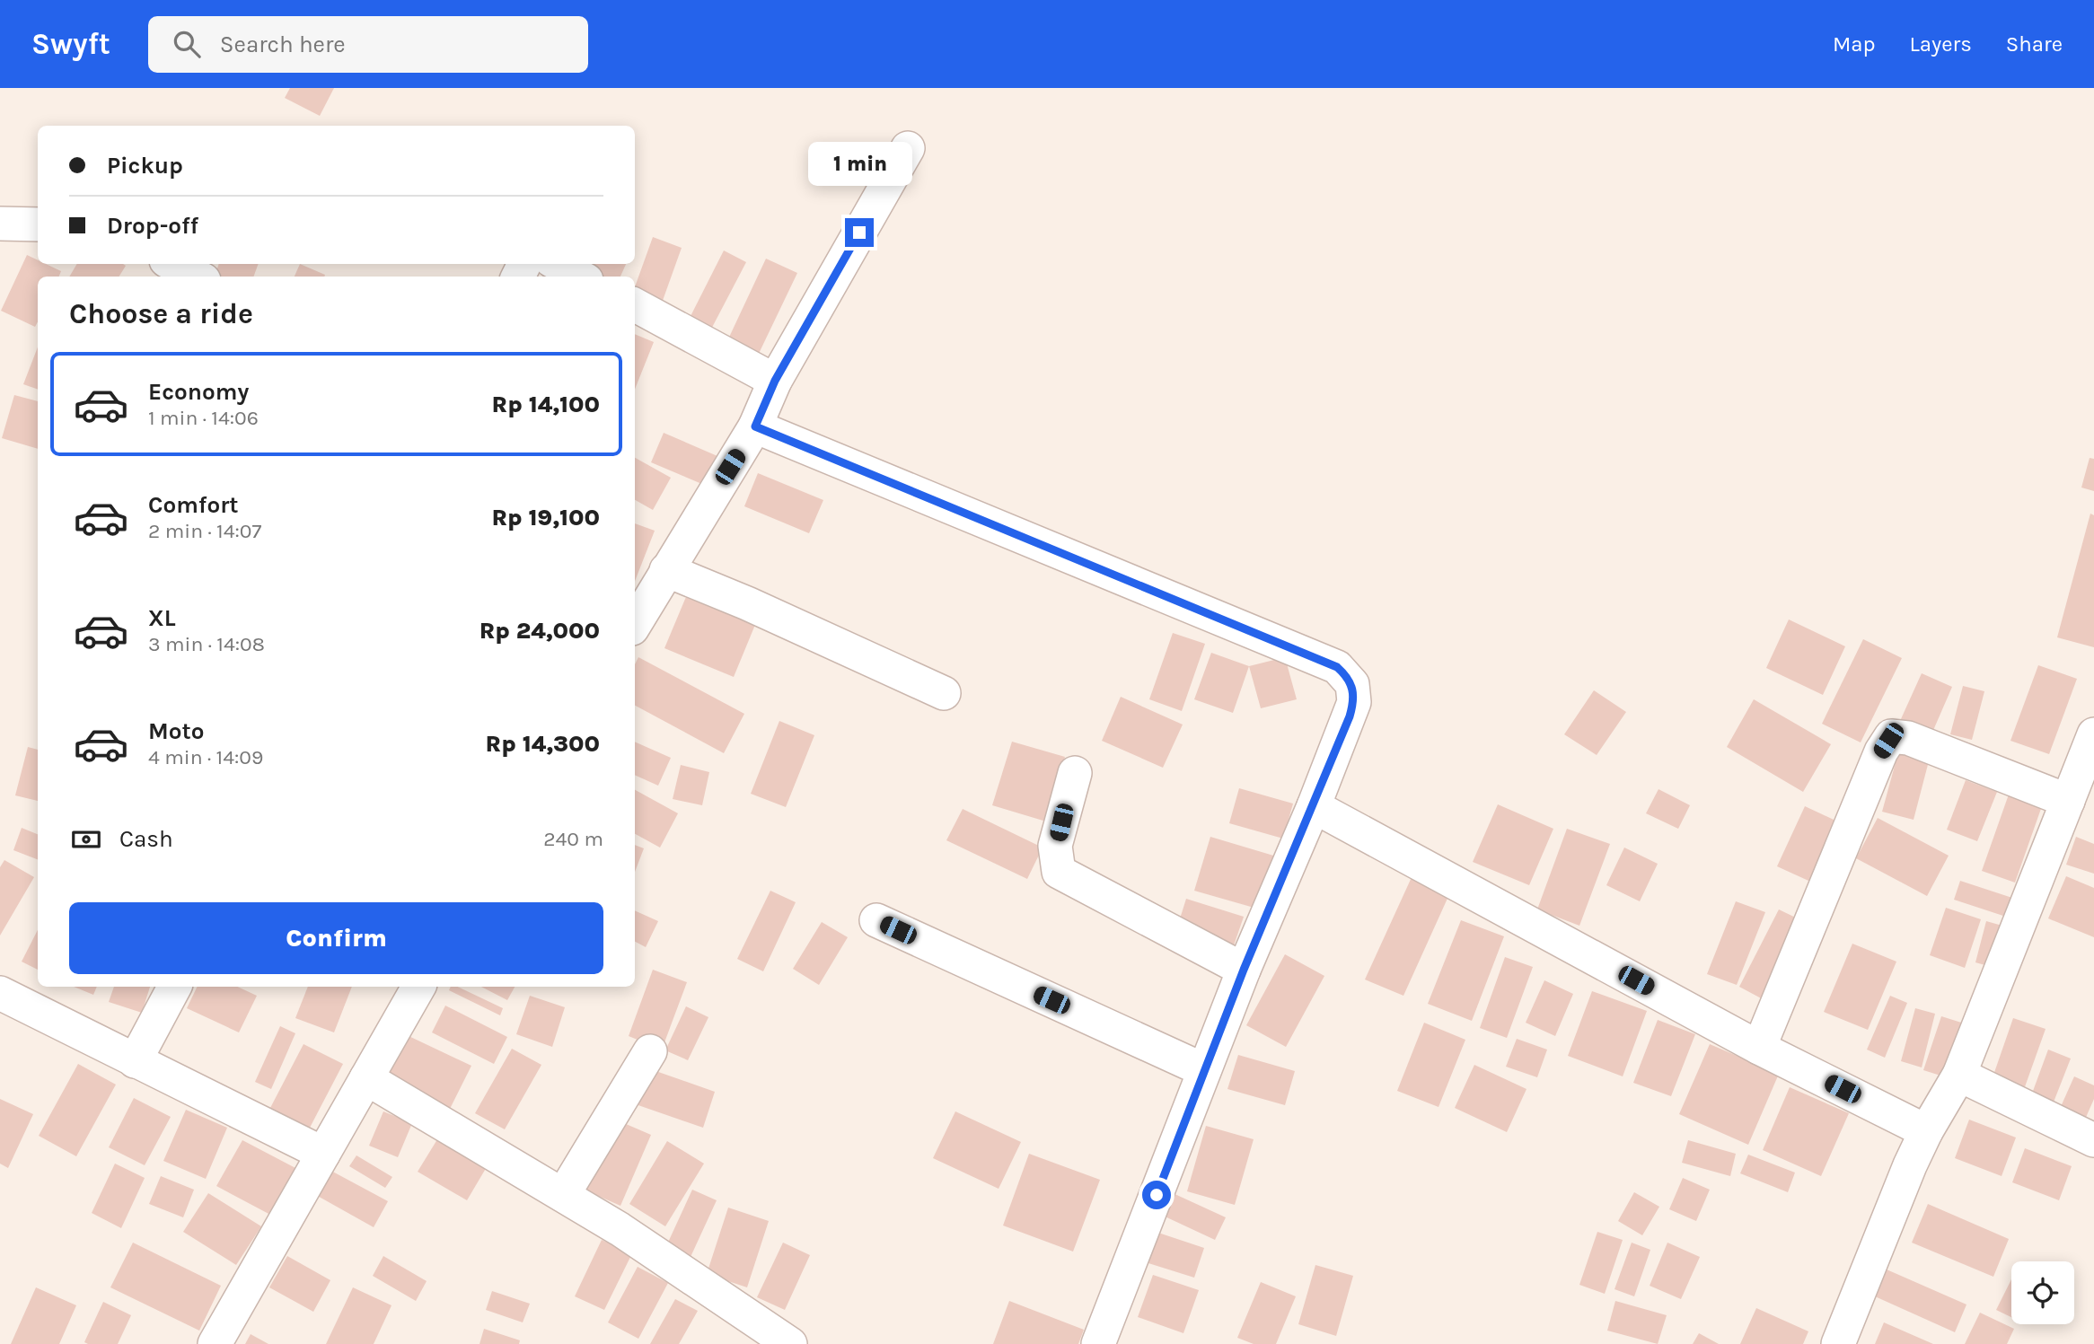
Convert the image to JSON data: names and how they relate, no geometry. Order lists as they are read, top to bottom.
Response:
{
  "page": {
    "header": "Swyft",
    "search": "Search here",
    "nav": ["Map", "Layers", "Share"],
    "banner": ["Pickup", "Drop-off"],
    "bubble": "1 min",
    "heading": "Choose a ride",
    "list": [
      {
        "name": "Economy",
        "note": "1 min · 14:06",
        "value": "Rp 14,100"
      },
      {
        "name": "Comfort",
        "note": "2 min · 14:07",
        "value": "Rp 19,100"
      },
      {
        "name": "XL",
        "note": "3 min · 14:08",
        "value": "Rp 24,000"
      },
      {
        "name": "Moto",
        "note": "4 min · 14:09",
        "value": "Rp 14,300"
      }
    ],
    "pay": ["Cash", "240 m"],
    "buttons": "Confirm"
  }
}
